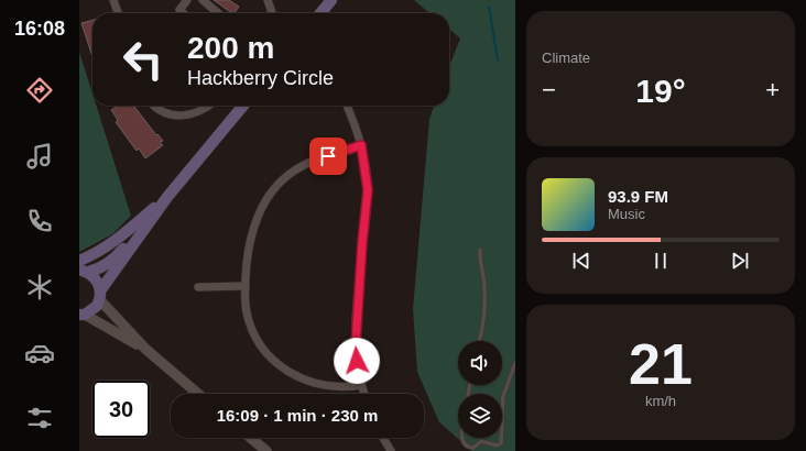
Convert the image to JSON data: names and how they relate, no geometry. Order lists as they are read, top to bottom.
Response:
{
  "page": {
    "tabs": "16:08",
    "tile": [
      "Climate",
      ["21", "km/h"]
    ],
    "turn": ["200 m", "Hackberry Circle"],
    "heat": ["−", "19°", "+"],
    "song": ["93.9 FM", "Music"],
    "limit": "30",
    "trip": "16:09 · 1 min · 230 m"
  }
}
